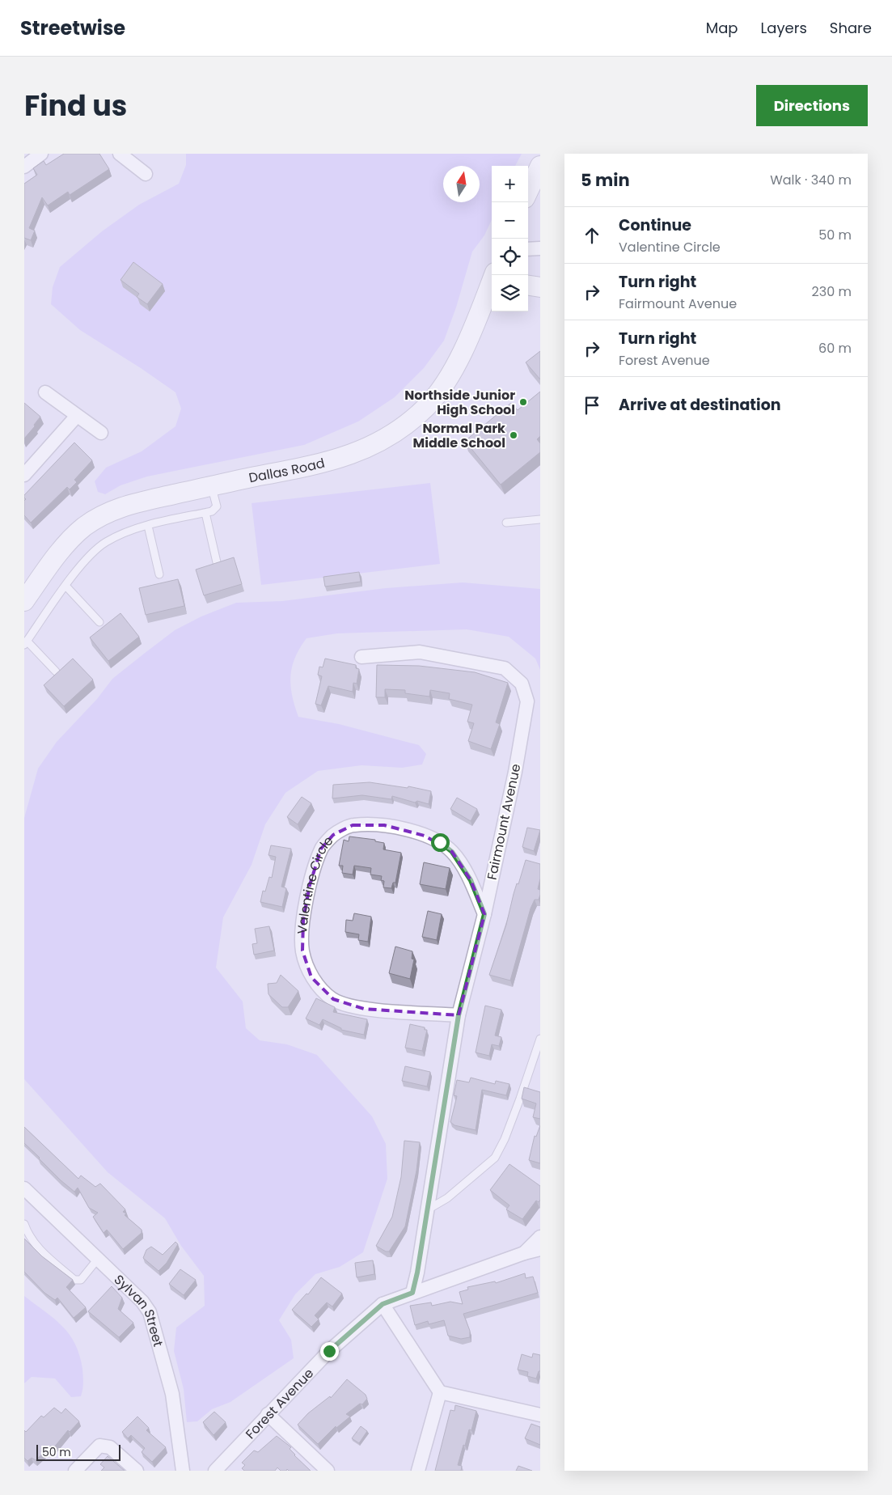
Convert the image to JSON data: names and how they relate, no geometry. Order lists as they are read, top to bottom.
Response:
{
  "streets": {
    "street": [
      "Dallas Road",
      "Fairmount Avenue",
      "Valentine Circle",
      "Sylvan Street",
      "Forest Avenue"
    ]
  },
  "crossings": [
    ["Fairmount Avenue", "Valentine Circle"],
    ["Fairmount Avenue", "Forest Avenue"]
  ],
  "places": ["Northside Junior High School", "Normal Park Middle School"],
  "scale_bar": "50 m",
  "north": "top",
  "page": {
    "header": "Streetwise",
    "nav": ["Map", "Layers", "Share"],
    "title": "Find us",
    "buttons": "Directions",
    "heading": ["5 min", "Walk · 340 m"],
    "map_buttons": ["+", "−"],
    "list": [
      ["Continue", "Valentine Circle", "50 m"],
      ["Turn right", "Fairmount Avenue", "230 m"],
      ["Turn right", "Forest Avenue", "60 m"],
      "Arrive at destination"
    ],
    "scale": "50 m"
  }
}
